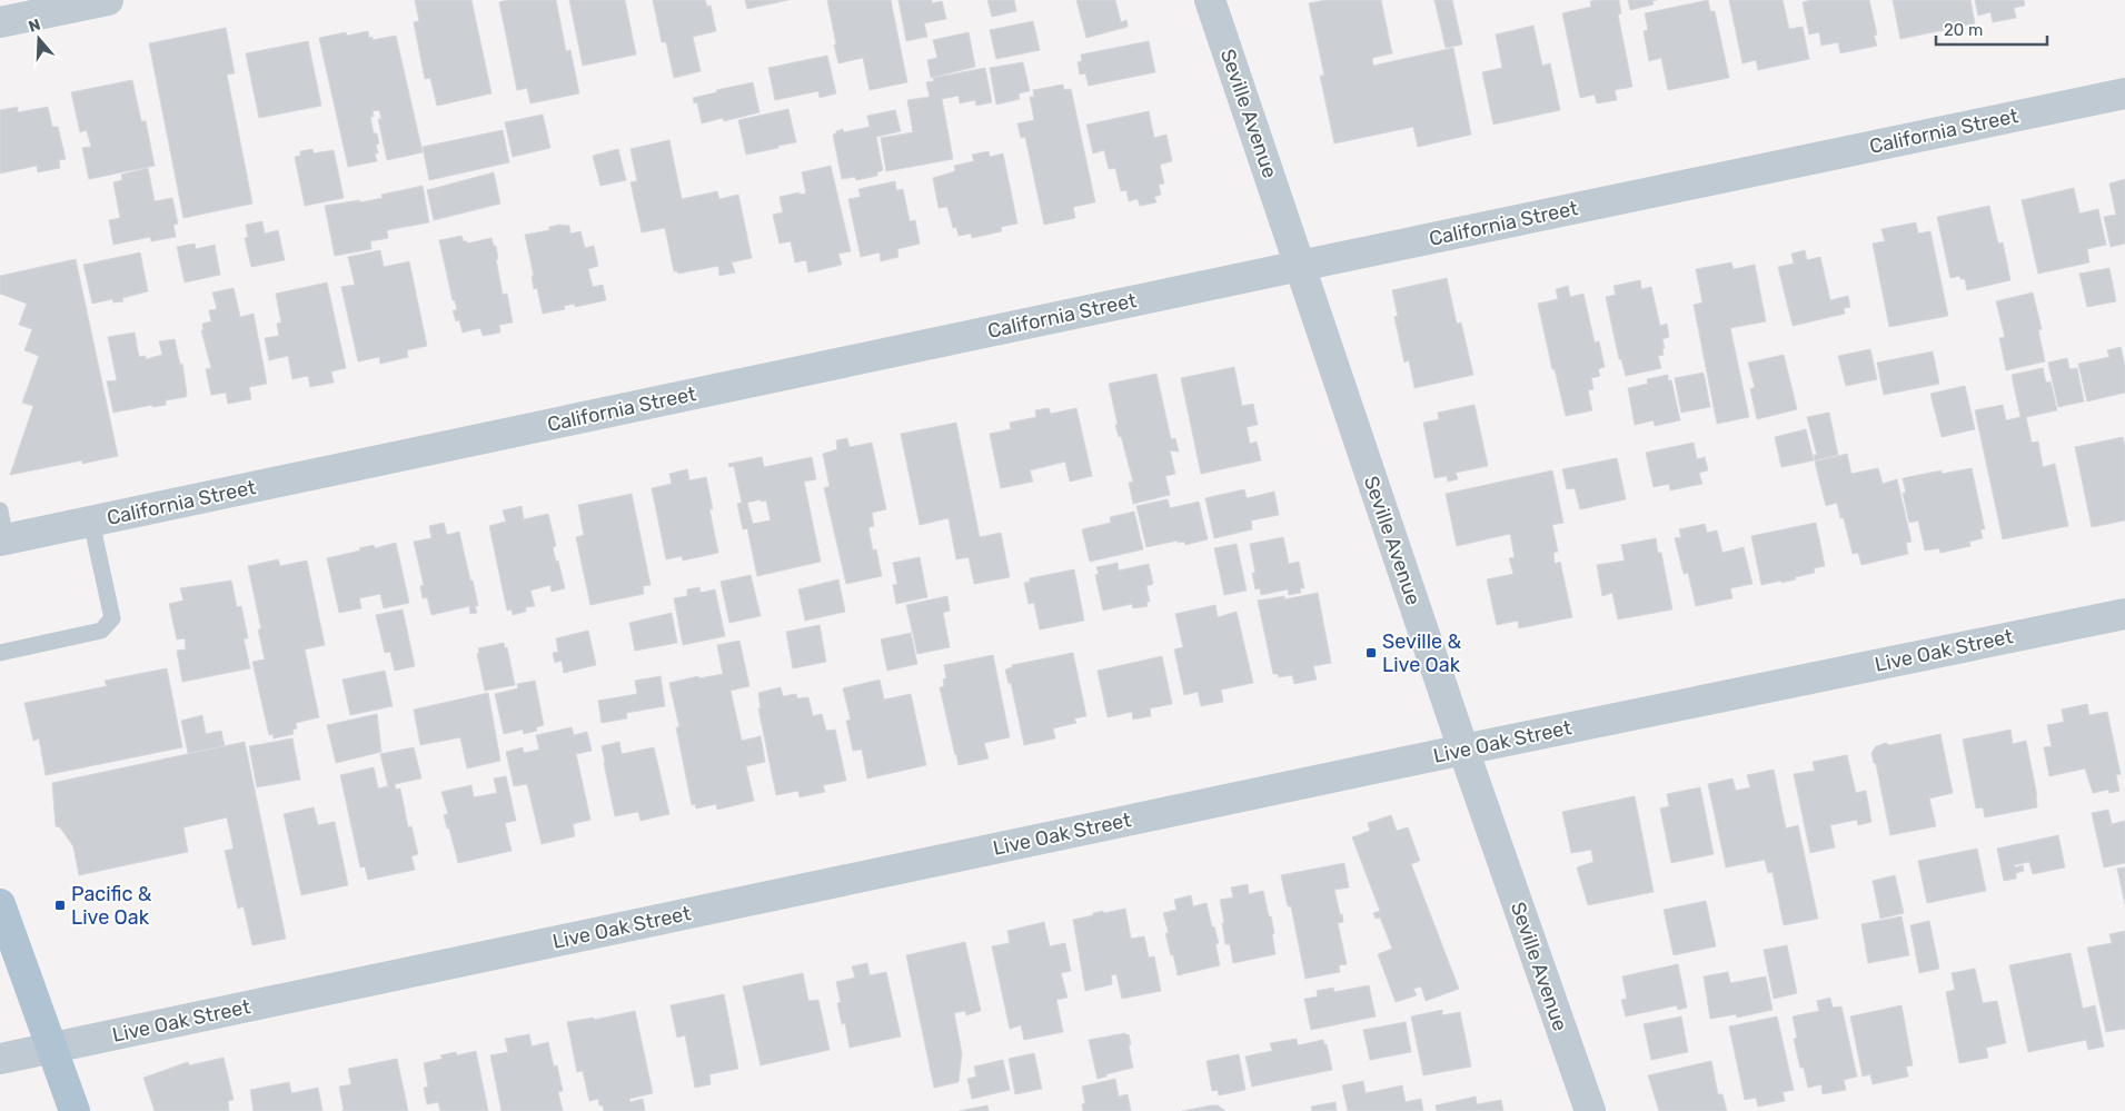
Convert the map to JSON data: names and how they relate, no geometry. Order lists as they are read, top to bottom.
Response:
{
  "streets": {
    "street": ["Seville Avenue", "California Street", "Live Oak Street"]
  },
  "crossings": [
    ["Seville Avenue", "California Street"],
    ["Seville Avenue", "Live Oak Street"]
  ],
  "places": {
    "transit": ["Seville & Live Oak", "Pacific & Live Oak"]
  },
  "scale_bar": "20 m",
  "north": "top"
}
